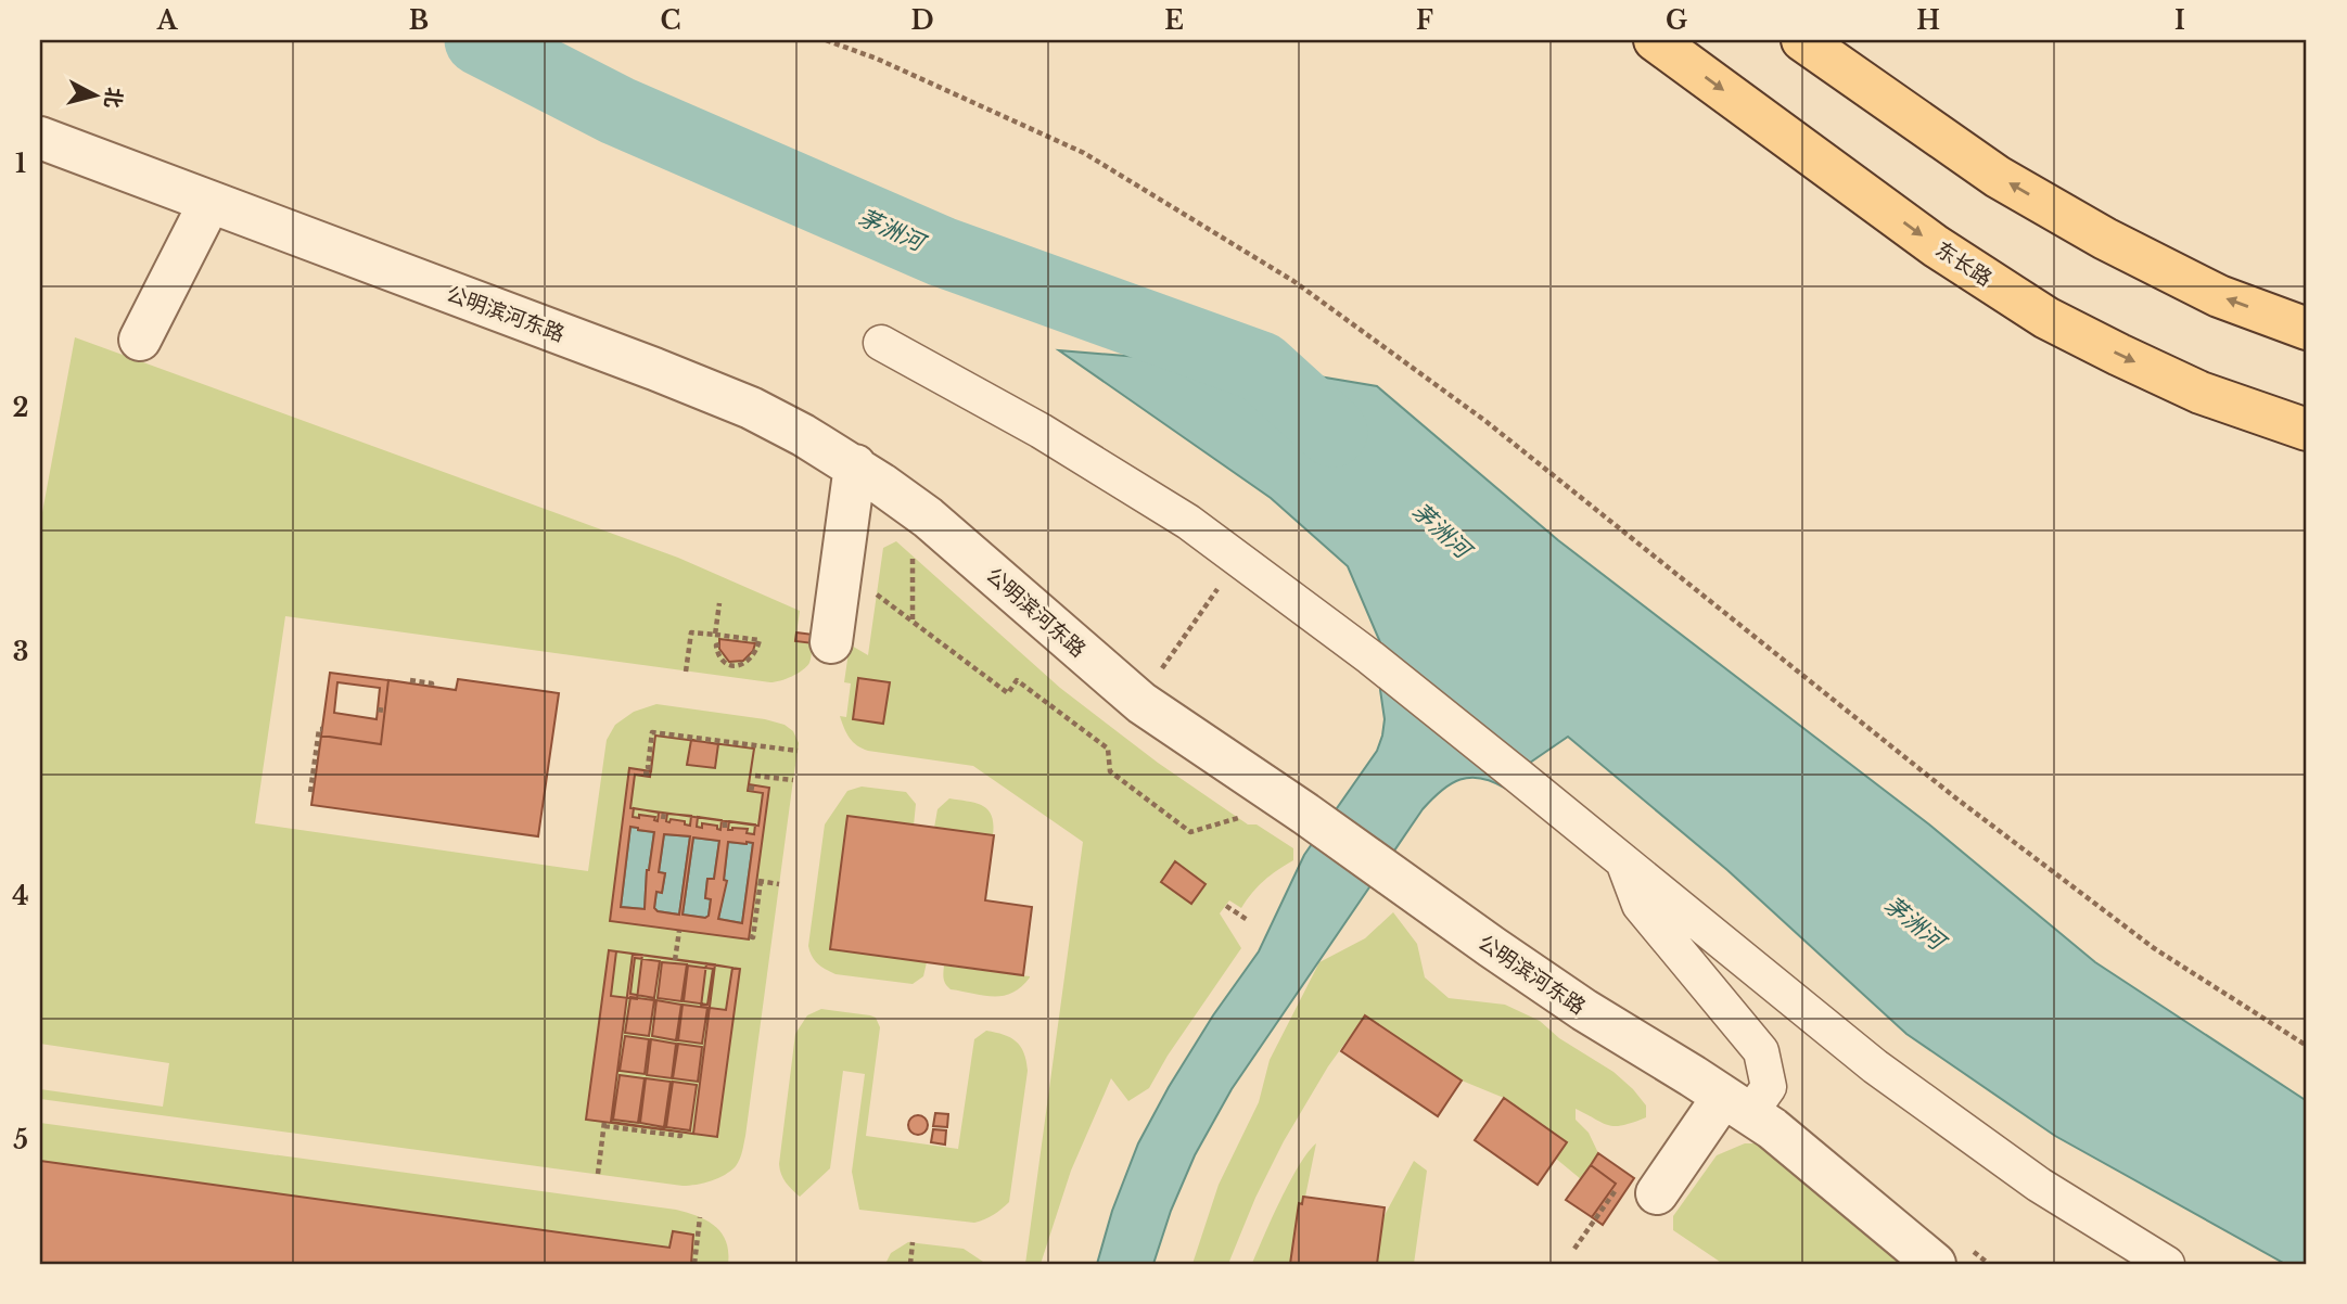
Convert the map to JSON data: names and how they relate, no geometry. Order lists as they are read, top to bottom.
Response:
{
  "streets": {
    "main road": ["东长路"],
    "street": ["公明滨河东路"]
  },
  "water": ["茅洲河"],
  "north": "right",
  "grid": {
    "columns": [
      "A",
      "B",
      "C",
      "D",
      "E",
      "F",
      "G",
      "H",
      "I"
    ],
    "rows": [
      "1",
      "2",
      "3",
      "4",
      "5"
    ]
  }
}
